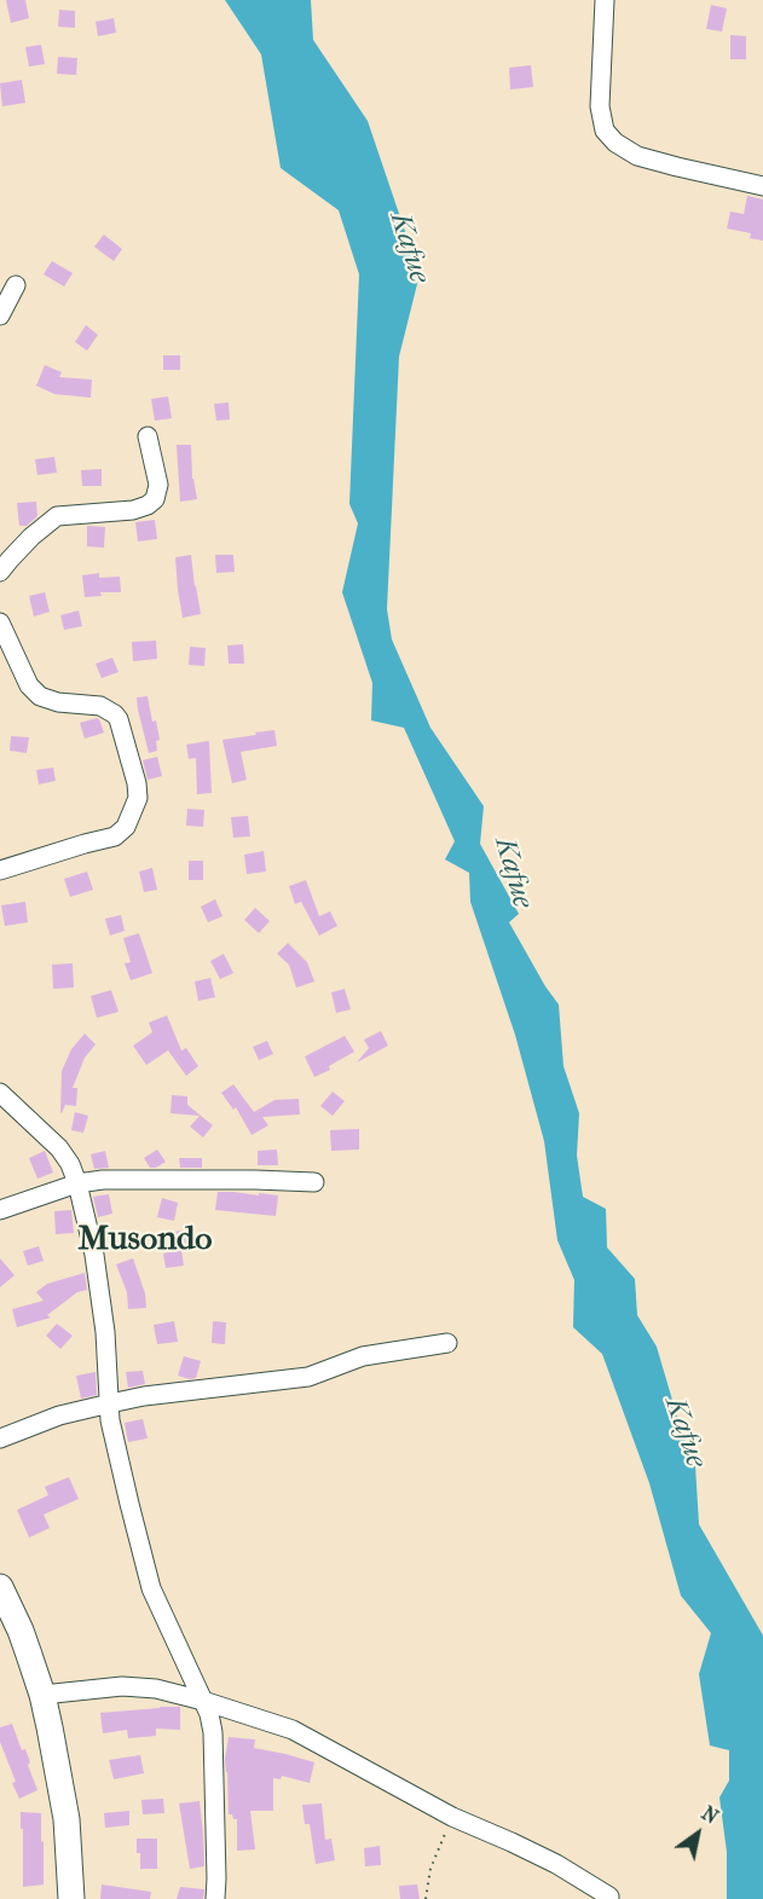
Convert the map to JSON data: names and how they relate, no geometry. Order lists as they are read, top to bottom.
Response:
{
  "districts": ["Musondo"],
  "water": ["Kafue"],
  "north": "top right"
}
